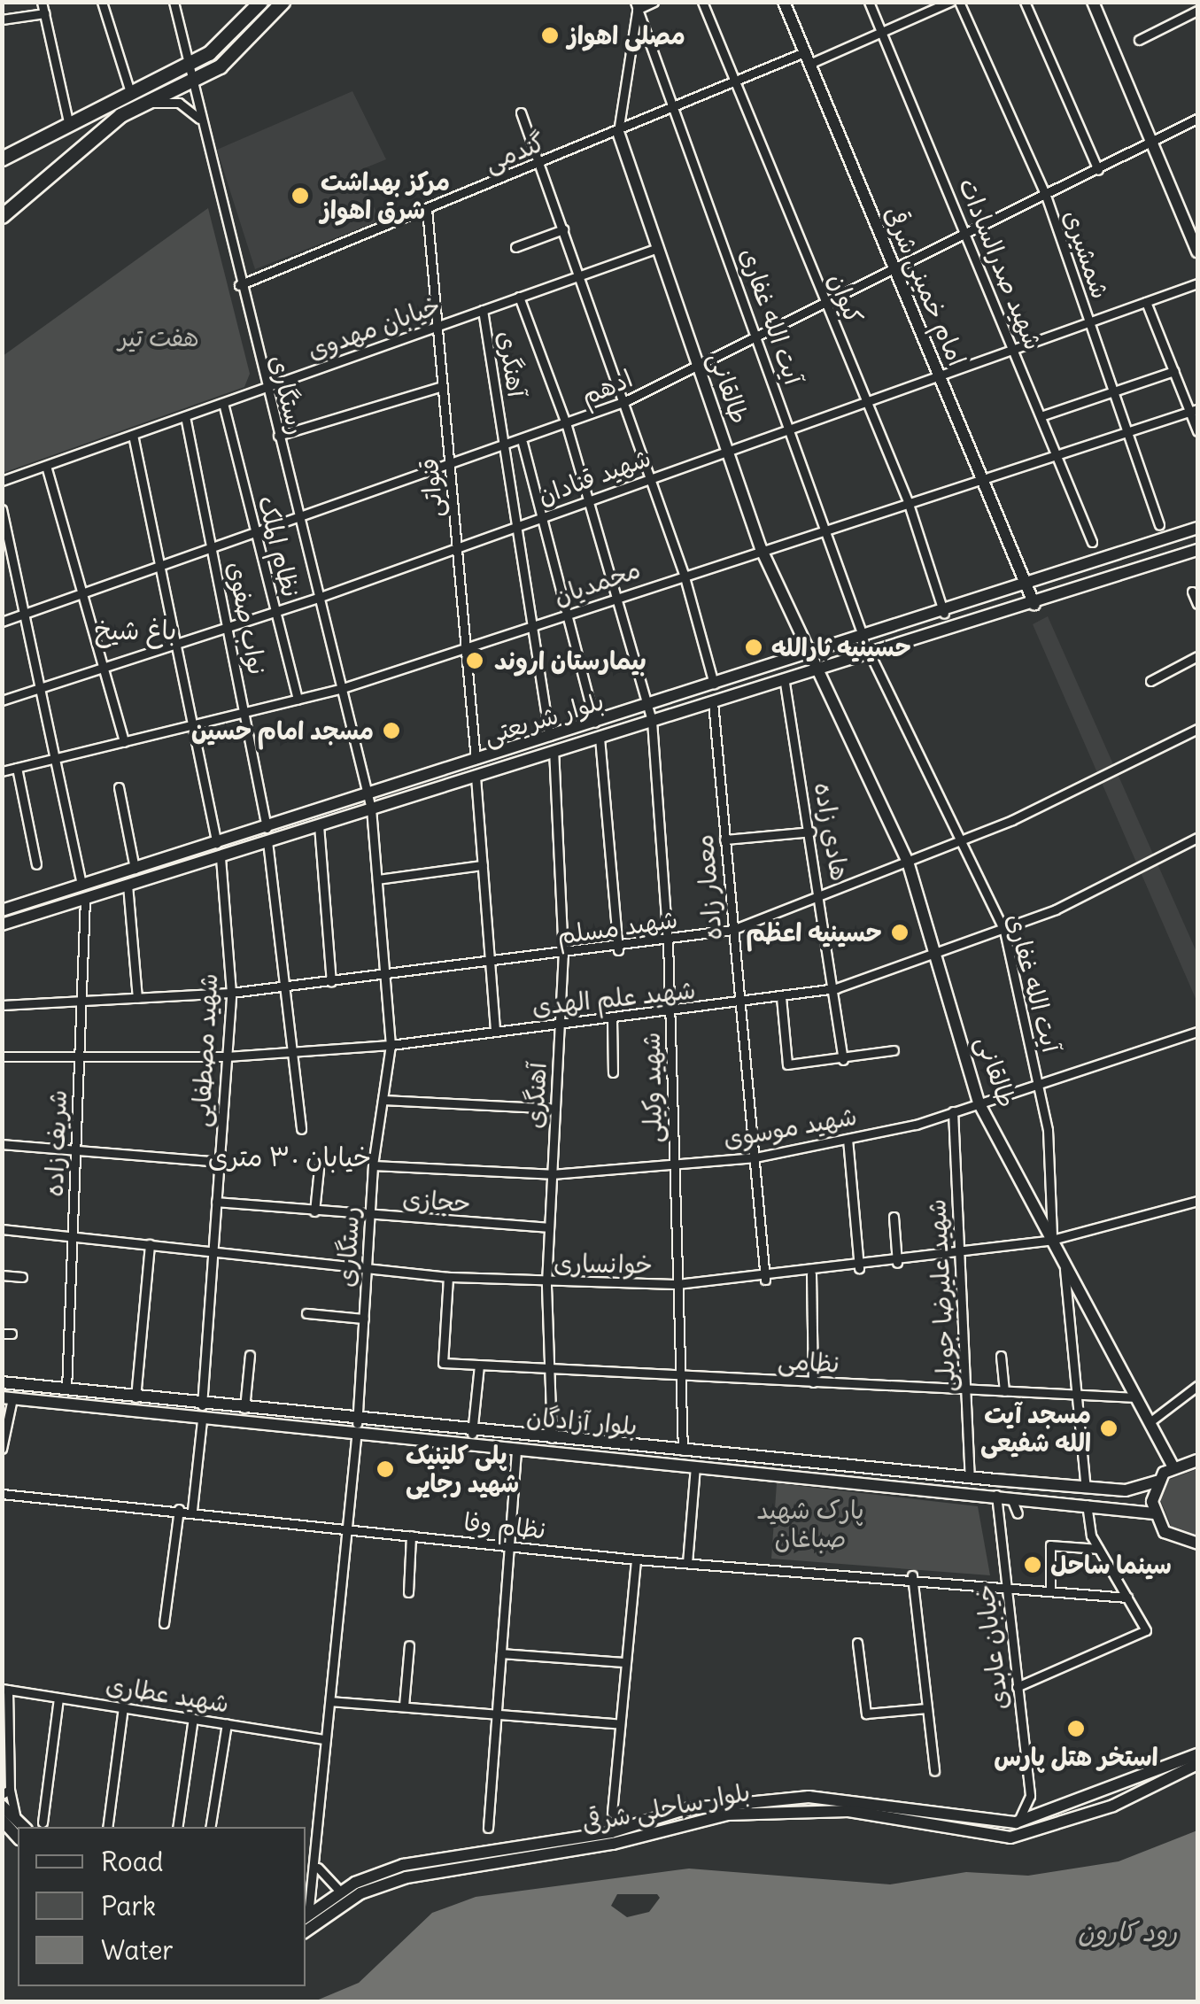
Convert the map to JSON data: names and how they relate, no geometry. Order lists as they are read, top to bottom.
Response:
{
  "streets": {
    "main road": [
      "امام خمینی شرقی",
      "طالقانی",
      "بلوار شریعتی",
      "بلوار آزادگان",
      "بلوار ساحلی شرقی"
    ],
    "street": [
      "گندمی",
      "شمشیری",
      "شهید صدرالسادات",
      "کیوان",
      "آیت الله غفاری",
      "خیابان مهدوی",
      "آهنگری",
      "ادهم",
      "رستگاری",
      "شهید قنادان",
      "قنواتی",
      "نظام الملک",
      "محمدیان",
      "نواب صفوی",
      "هادی زاده",
      "معمار زاده",
      "شهید مسلم",
      "شهید علم الهدی",
      "شهید مصطفایی",
      "شهید وکیلی",
      "شهید موسوی",
      "شریف زاده",
      "حجازی",
      "خوانساری",
      "شهید علیرضا جویلی",
      "نظامی",
      "نظام وفا",
      "خیابان عابدی",
      "شهید عطاری"
    ]
  },
  "crossings": [
    ["گندمی", "شهید صدرالسادات"],
    ["گندمی", "امام خمینی شرقی"],
    ["گندمی", "کیوان"],
    ["گندمی", "آیت الله غفاری"],
    ["گندمی", "طالقانی"],
    ["گندمی", "رستگاری"],
    ["گندمی", "قنواتی"],
    ["شمشیری", "ادهم"],
    ["شمشیری", "شهید قنادان"],
    ["شمشیری", "محمدیان"],
    ["شهید صدرالسادات", "ادهم"],
    ["شهید صدرالسادات", "شهید قنادان"],
    ["شهید صدرالسادات", "محمدیان"],
    ["امام خمینی شرقی", "ادهم"],
    ["امام خمینی شرقی", "شهید قنادان"],
    ["امام خمینی شرقی", "محمدیان"],
    ["امام خمینی شرقی", "بلوار شریعتی"],
    ["کیوان", "ادهم"],
    ["کیوان", "شهید قنادان"],
    ["کیوان", "محمدیان"],
    ["کیوان", "بلوار شریعتی"],
    ["آیت الله غفاری", "ادهم"],
    ["آیت الله غفاری", "طالقانی"],
    ["آیت الله غفاری", "شهید قنادان"],
    ["آیت الله غفاری", "محمدیان"],
    ["آیت الله غفاری", "بلوار شریعتی"],
    ["آیت الله غفاری", "شهید مسلم"],
    ["آیت الله غفاری", "شهید علم الهدی"],
    ["آیت الله غفاری", "شهید موسوی"],
    ["آیت الله غفاری", "خوانساری"],
    ["خیابان مهدوی", "آهنگری"],
    ["خیابان مهدوی", "طالقانی"],
    ["خیابان مهدوی", "رستگاری"],
    ["خیابان مهدوی", "قنواتی"],
    ["خیابان مهدوی", "نظام الملک"],
    ["خیابان مهدوی", "نواب صفوی"],
    ["آهنگری", "ادهم"],
    ["آهنگری", "شهید قنادان"],
    ["آهنگری", "محمدیان"],
    ["آهنگری", "بلوار شریعتی"],
    ["آهنگری", "شهید مسلم"],
    ["آهنگری", "شهید علم الهدی"],
    ["آهنگری", "شهید موسوی"],
    ["آهنگری", "حجازی"],
    ["آهنگری", "خوانساری"],
    ["آهنگری", "نظامی"],
    ["آهنگری", "بلوار آزادگان"],
    ["ادهم", "طالقانی"],
    ["ادهم", "رستگاری"],
    ["ادهم", "قنواتی"],
    ["ادهم", "نظام الملک"],
    ["ادهم", "نواب صفوی"],
    ["ادهم", "شریف زاده"],
    ["طالقانی", "شهید قنادان"],
    ["طالقانی", "محمدیان"],
    ["طالقانی", "بلوار شریعتی"],
    ["طالقانی", "شهید مسلم"],
    ["طالقانی", "شهید علم الهدی"],
    ["طالقانی", "شهید موسوی"],
    ["طالقانی", "خوانساری"],
    ["طالقانی", "نظامی"],
    ["رستگاری", "شهید قنادان"],
    ["رستگاری", "محمدیان"],
    ["رستگاری", "بلوار شریعتی"],
    ["رستگاری", "شهید مسلم"],
    ["رستگاری", "شهید علم الهدی"],
    ["رستگاری", "شهید موسوی"],
    ["رستگاری", "حجازی"],
    ["رستگاری", "خوانساری"],
    ["رستگاری", "بلوار آزادگان"],
    ["شهید قنادان", "قنواتی"],
    ["شهید قنادان", "نظام الملک"],
    ["شهید قنادان", "نواب صفوی"],
    ["شهید قنادان", "شریف زاده"],
    ["قنواتی", "محمدیان"],
    ["قنواتی", "بلوار شریعتی"],
    ["نظام الملک", "محمدیان"],
    ["محمدیان", "نواب صفوی"],
    ["محمدیان", "شریف زاده"],
    ["نواب صفوی", "بلوار شریعتی"],
    ["بلوار شریعتی", "هادی زاده"],
    ["بلوار شریعتی", "معمار زاده"],
    ["بلوار شریعتی", "شهید مصطفایی"],
    ["بلوار شریعتی", "شهید وکیلی"],
    ["بلوار شریعتی", "شریف زاده"],
    ["هادی زاده", "شهید مسلم"],
    ["هادی زاده", "شهید علم الهدی"],
    ["معمار زاده", "شهید مسلم"],
    ["معمار زاده", "شهید علم الهدی"],
    ["معمار زاده", "شهید موسوی"],
    ["معمار زاده", "خوانساری"],
    ["شهید مسلم", "شهید مصطفایی"],
    ["شهید مسلم", "شهید وکیلی"],
    ["شهید مسلم", "شریف زاده"],
    ["شهید علم الهدی", "شهید مصطفایی"],
    ["شهید علم الهدی", "شهید وکیلی"],
    ["شهید علم الهدی", "شریف زاده"],
    ["شهید مصطفایی", "حجازی"],
    ["شهید مصطفایی", "خوانساری"],
    ["شهید مصطفایی", "بلوار آزادگان"],
    ["شهید وکیلی", "شهید موسوی"],
    ["شهید وکیلی", "خوانساری"],
    ["شهید وکیلی", "نظامی"],
    ["شهید وکیلی", "بلوار آزادگان"],
    ["شهید موسوی", "شهید علیرضا جویلی"],
    ["شریف زاده", "خوانساری"],
    ["شریف زاده", "بلوار آزادگان"],
    ["خوانساری", "شهید علیرضا جویلی"],
    ["خوانساری", "نظامی"],
    ["شهید علیرضا جویلی", "نظامی"],
    ["شهید علیرضا جویلی", "بلوار آزادگان"],
    ["بلوار آزادگان", "خیابان عابدی"],
    ["نظام وفا", "خیابان عابدی"]
  ],
  "districts": ["باغ شیخ", "خیابان ۳۰ متری"],
  "water": ["رود کارون"],
  "parks": ["هفت تیر", "پارک شهید صباغان"],
  "places": [
    "مصلی اهواز",
    "مرکز بهداشت شرق اهواز",
    "حسینیه ثارالله",
    "بیمارستان اروند",
    "مسجد امام حسین",
    "حسینیه اعظم",
    "مسجد آیت الله شفیعی",
    "پلی کلینیک شهید رجایی",
    "سینما ساحل",
    "استخر هتل پارس"
  ],
  "legend": ["Road", "Park", "Water"]
}
